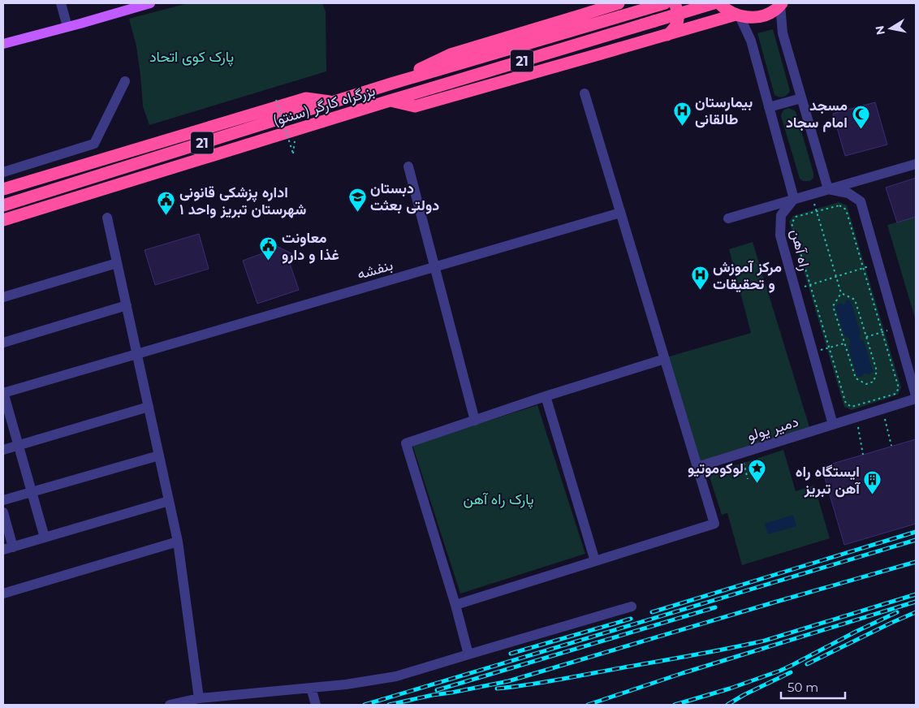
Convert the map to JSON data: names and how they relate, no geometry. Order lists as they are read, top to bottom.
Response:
{
  "streets": {
    "highway": ["21", "بزرگراه کارگر (سنتو)"],
    "street": ["راه آهن", "بنفشه", "دمیر یولو"]
  },
  "crossings": [
    ["21", "بزرگراه کارگر (سنتو)"],
    ["راه آهن", "دمیر یولو"]
  ],
  "parks": ["پارک کوی اتحاد", "پارک راه آهن"],
  "places": {
    "hospital": ["بیمارستان طالقانی", "مرکز آموزش و تحقیقات"],
    "mosque": ["مسجد امام سجاد"],
    "school or university": ["دبستان دولتی بعثت"],
    "public building": ["اداره پزشکی قانونی شهرستان تبریز واحد ۱", "معاونت غذا و دارو"],
    "place": ["لوکوموتیو"],
    "building": ["ایستگاه راه آهن تبریز"]
  },
  "scale_bar": "50 m",
  "north": "left"
}
